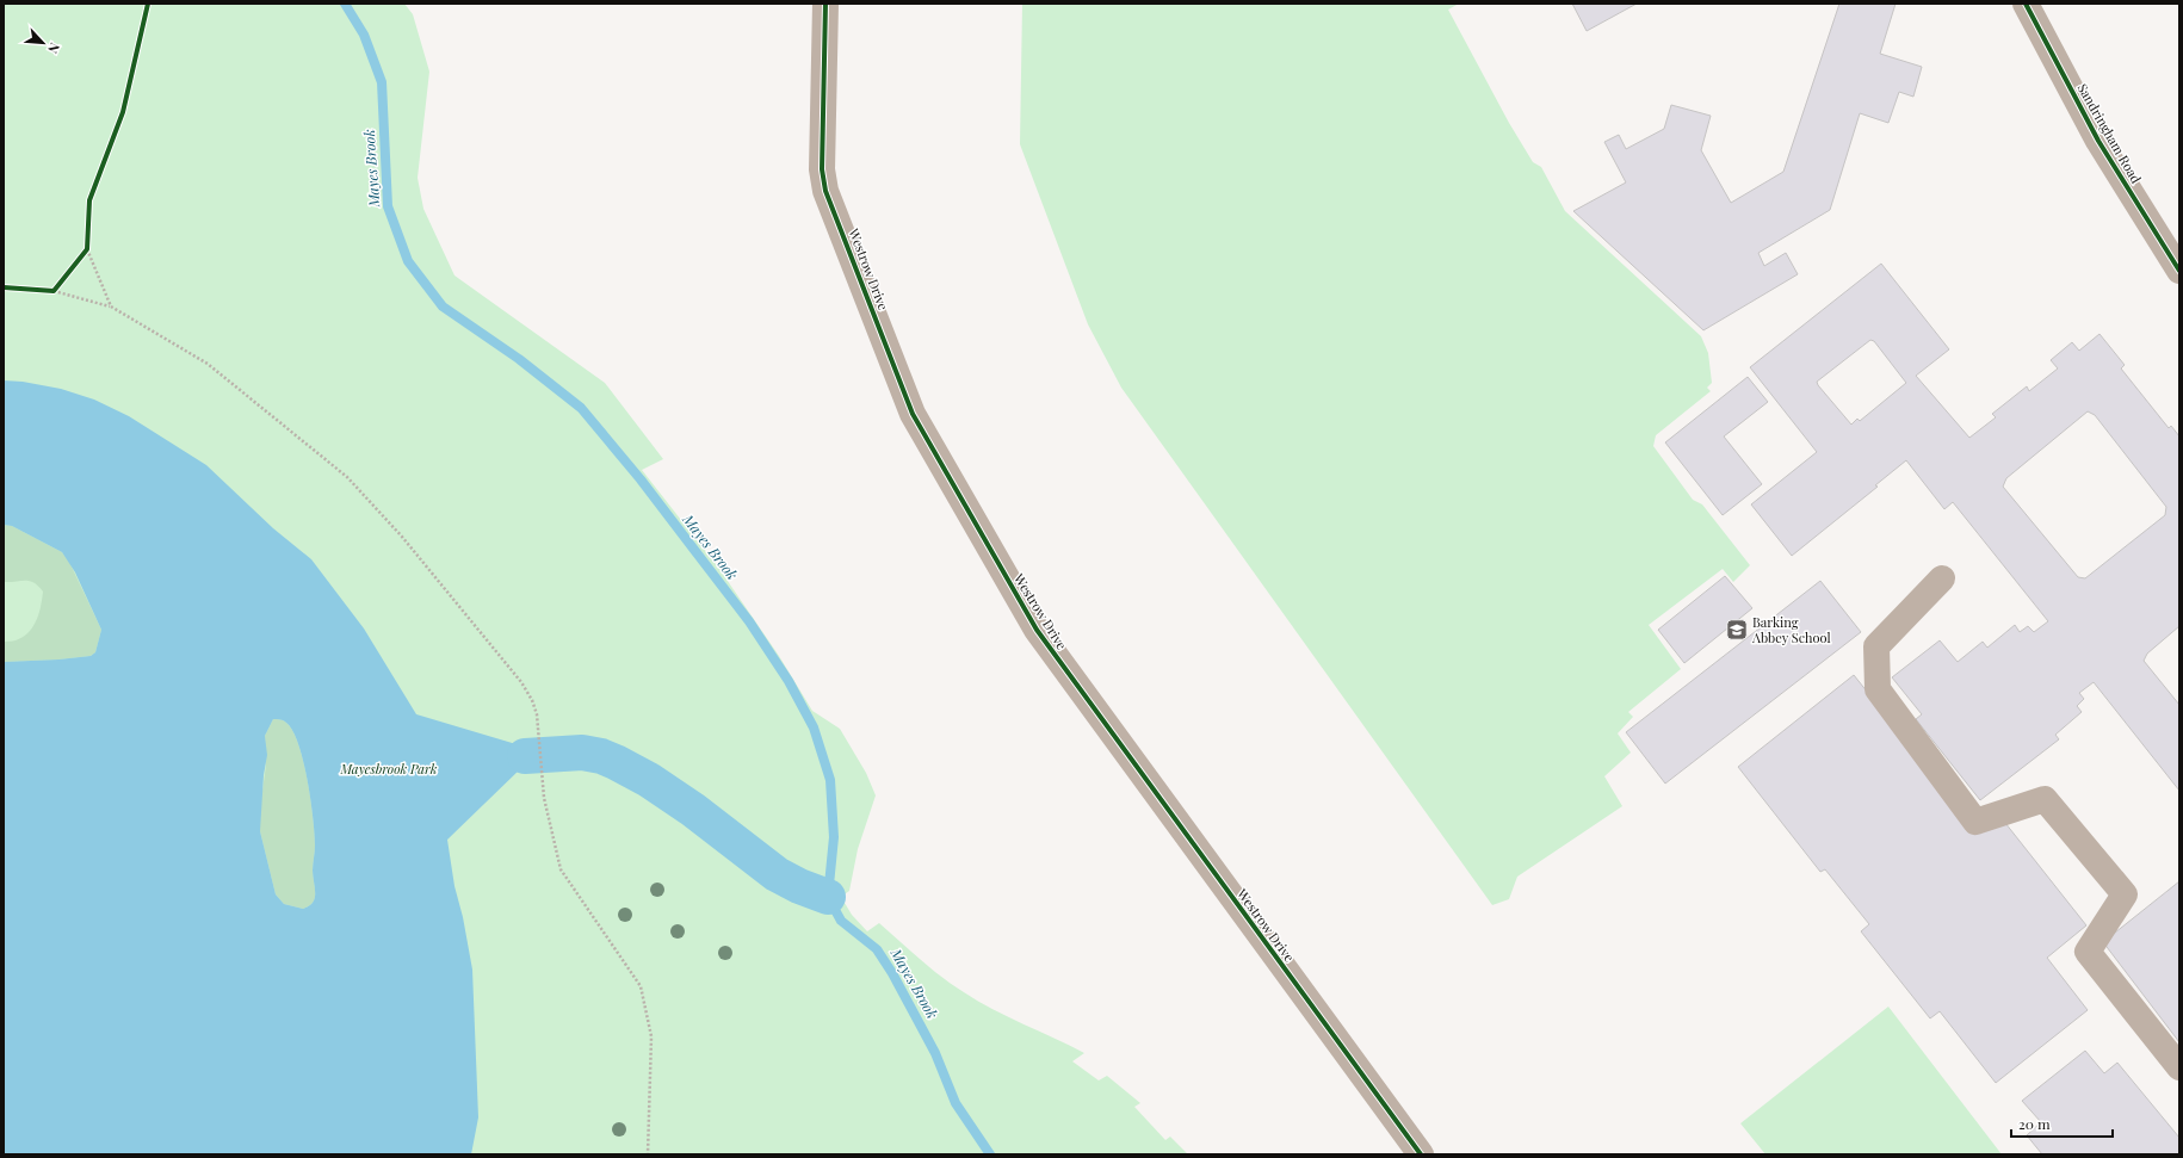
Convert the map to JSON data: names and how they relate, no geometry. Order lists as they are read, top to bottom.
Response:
{
  "streets": {
    "street": ["Sandringham Road", "Westrow Drive"]
  },
  "water": ["Mayes Brook"],
  "parks": ["Mayesbrook Park"],
  "places": {
    "school or university": ["Barking Abbey School"]
  },
  "scale_bar": "20 m",
  "north": "bottom right"
}
